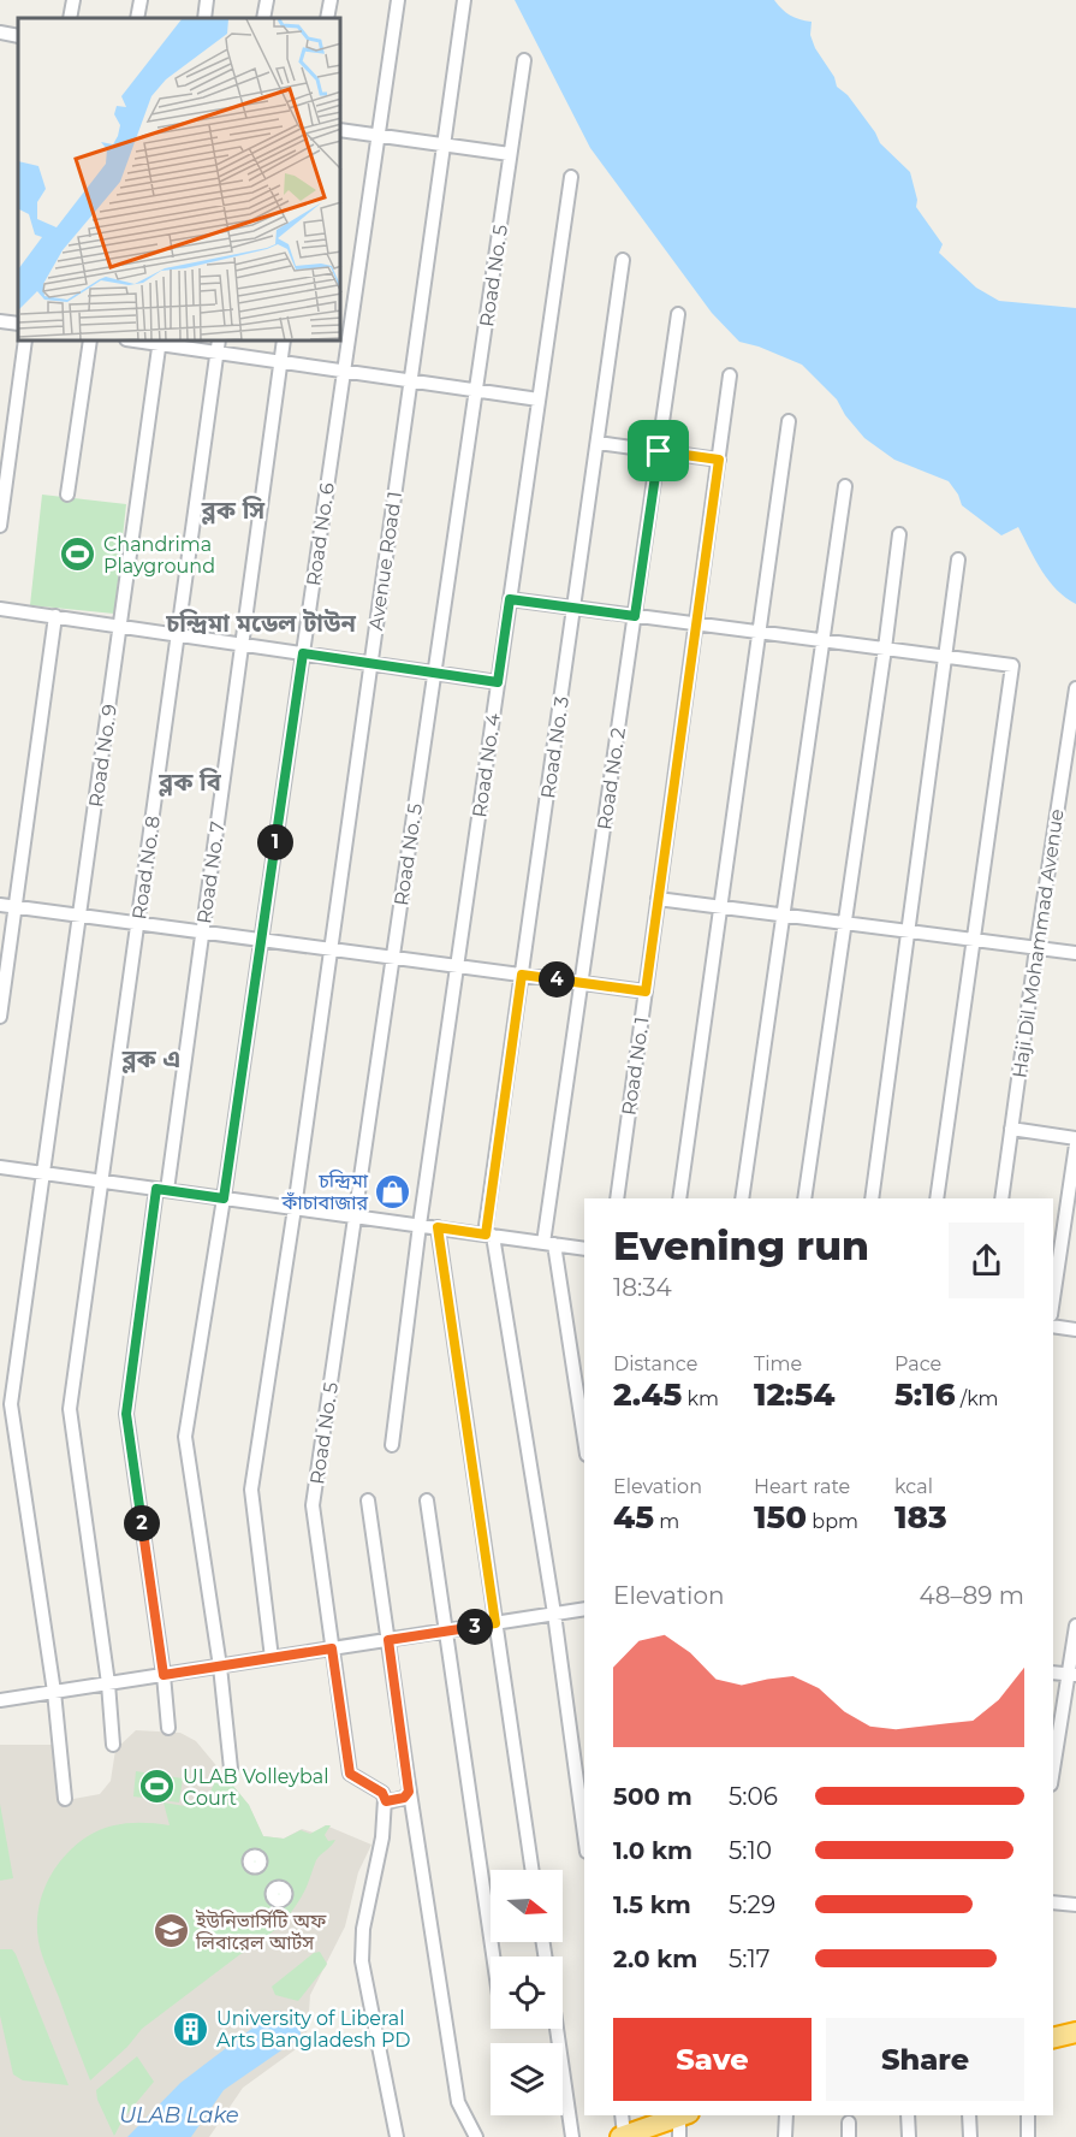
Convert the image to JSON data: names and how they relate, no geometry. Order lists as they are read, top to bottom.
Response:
{
  "streets": {
    "street": [
      "Road No. 5",
      "Road No. 6",
      "Avenue Road 1",
      "Road No. 3",
      "Road No. 9",
      "Road No. 4",
      "Road No. 2",
      "Road No. 8",
      "Road No. 7",
      "Haji Dil Mohammad Avenue",
      "Road No. 1"
    ]
  },
  "districts": [
    "ব্লক সি",
    "চন্দ্রিমা মডেল টাউন",
    "ব্লক বি",
    "ব্লক এ"
  ],
  "water": ["ULAB Lake"],
  "places": {
    "sports": ["Chandrima Playground", "ULAB Volleybal Court"],
    "shop": ["চন্দ্রিমা কাঁচাবাজার"],
    "school or university": ["ইউনিভার্সিটি অফ লিবারেল আর্টস"],
    "building": ["University of Liberal Arts Bangladesh PD"]
  },
  "north": "right",
  "page": {
    "pins": [
      "1",
      "4",
      "2",
      "3"
    ],
    "heading": ["Evening run", "18:34"],
    "stats": [
      ["Distance", "2.45 km"],
      ["Time", "12:54"],
      ["Pace", "5:16 /km"],
      ["Elevation", "45 m"],
      ["Heart rate", "150 bpm"],
      ["kcal", "183"]
    ],
    "chart": ["Elevation", "48–89 m"],
    "list": [
      {
        "name": "500 m",
        "note": "5:06"
      },
      {
        "name": "1.0 km",
        "note": "5:10"
      },
      {
        "name": "1.5 km",
        "note": "5:29"
      },
      {
        "name": "2.0 km",
        "note": "5:17"
      }
    ],
    "buttons": ["Save", "Share"]
  }
}
